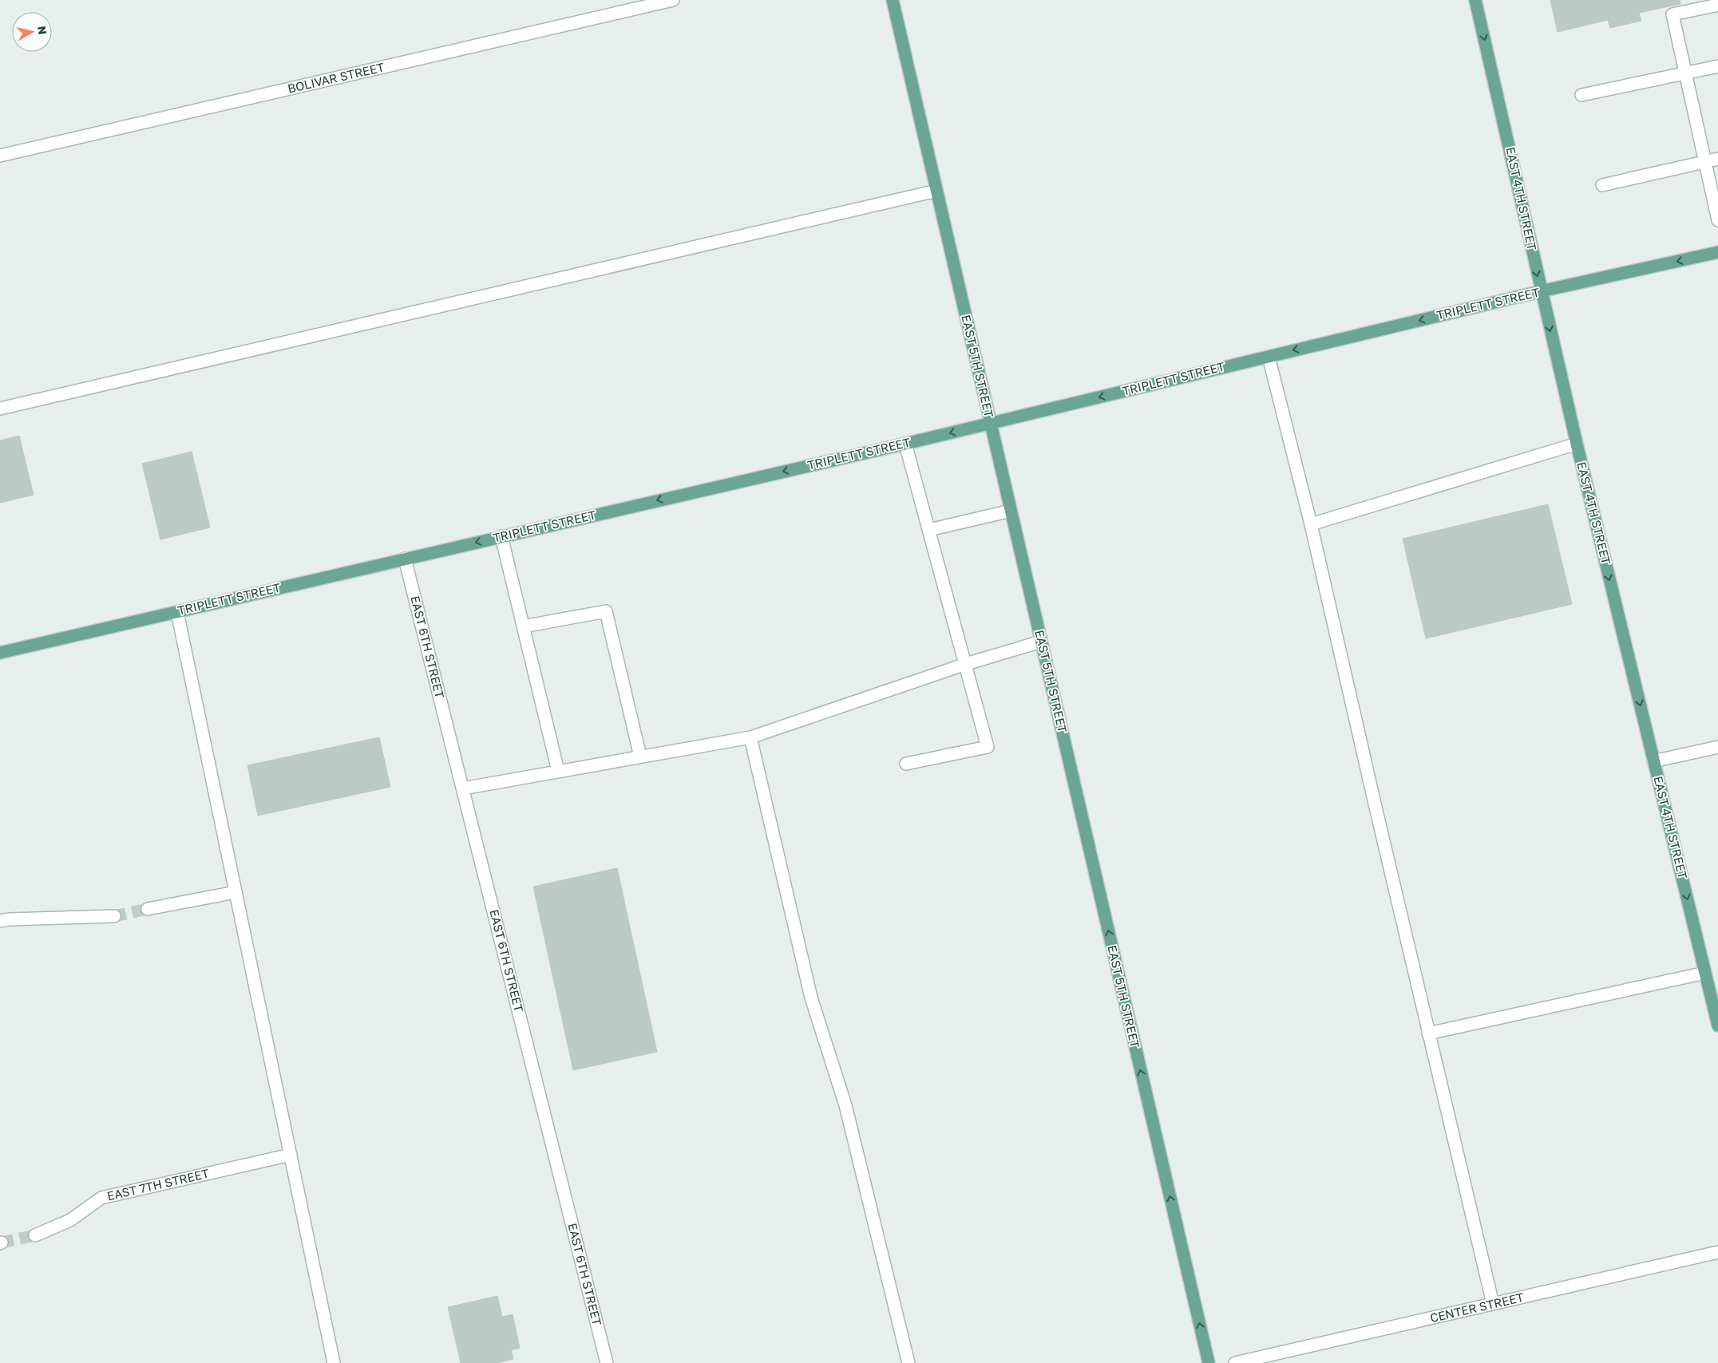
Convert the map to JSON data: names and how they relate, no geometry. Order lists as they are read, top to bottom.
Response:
{
  "streets": {
    "main road": ["EAST 4TH STREET", "TRIPLETT STREET", "EAST 5TH STREET"],
    "street": [
      "BOLIVAR STREET",
      "EAST 6TH STREET",
      "EAST 7TH STREET",
      "CENTER STREET"
    ]
  },
  "crossings": [
    ["EAST 4TH STREET", "TRIPLETT STREET"],
    ["TRIPLETT STREET", "EAST 5TH STREET"],
    ["TRIPLETT STREET", "EAST 6TH STREET"]
  ],
  "one_way": ["EAST 4TH STREET", "TRIPLETT STREET", "EAST 5TH STREET"],
  "north": "right"
}
